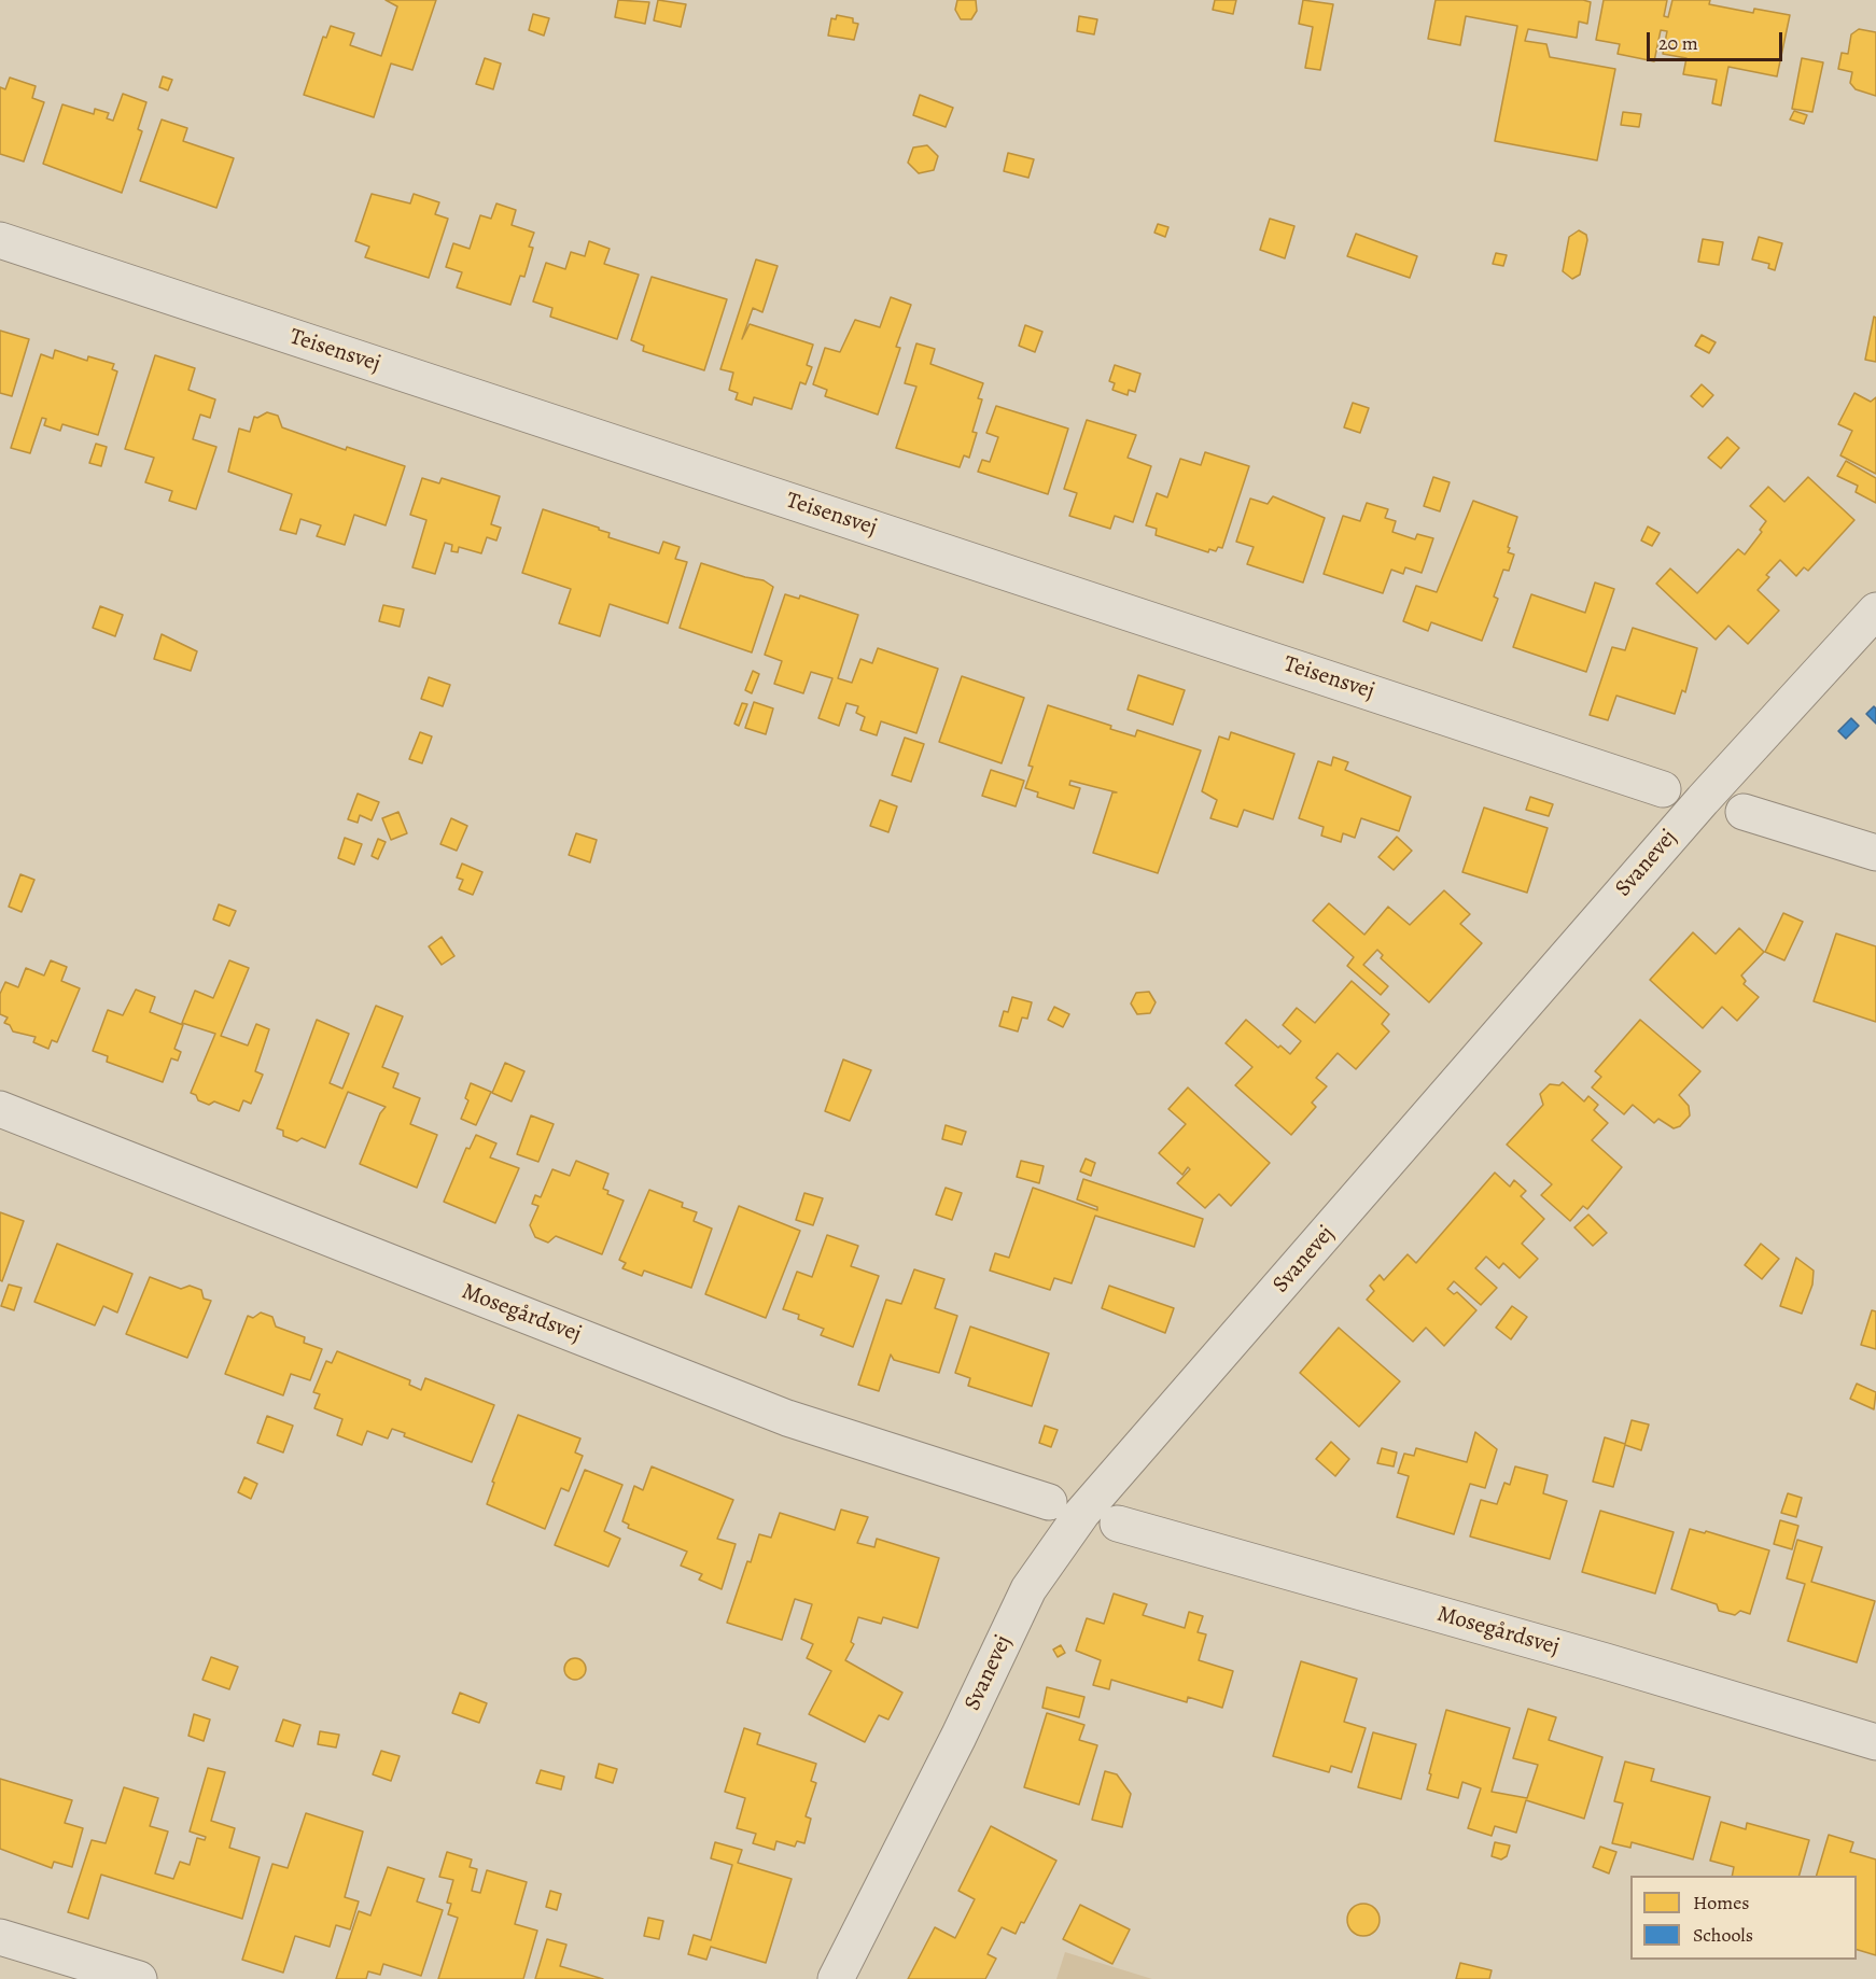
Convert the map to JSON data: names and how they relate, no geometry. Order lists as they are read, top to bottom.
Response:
{
  "streets": {
    "street": ["Teisensvej", "Svanevej", "Mosegårdsvej"]
  },
  "legend": ["Homes", "Schools"],
  "scale_bar": "20 m"
}
